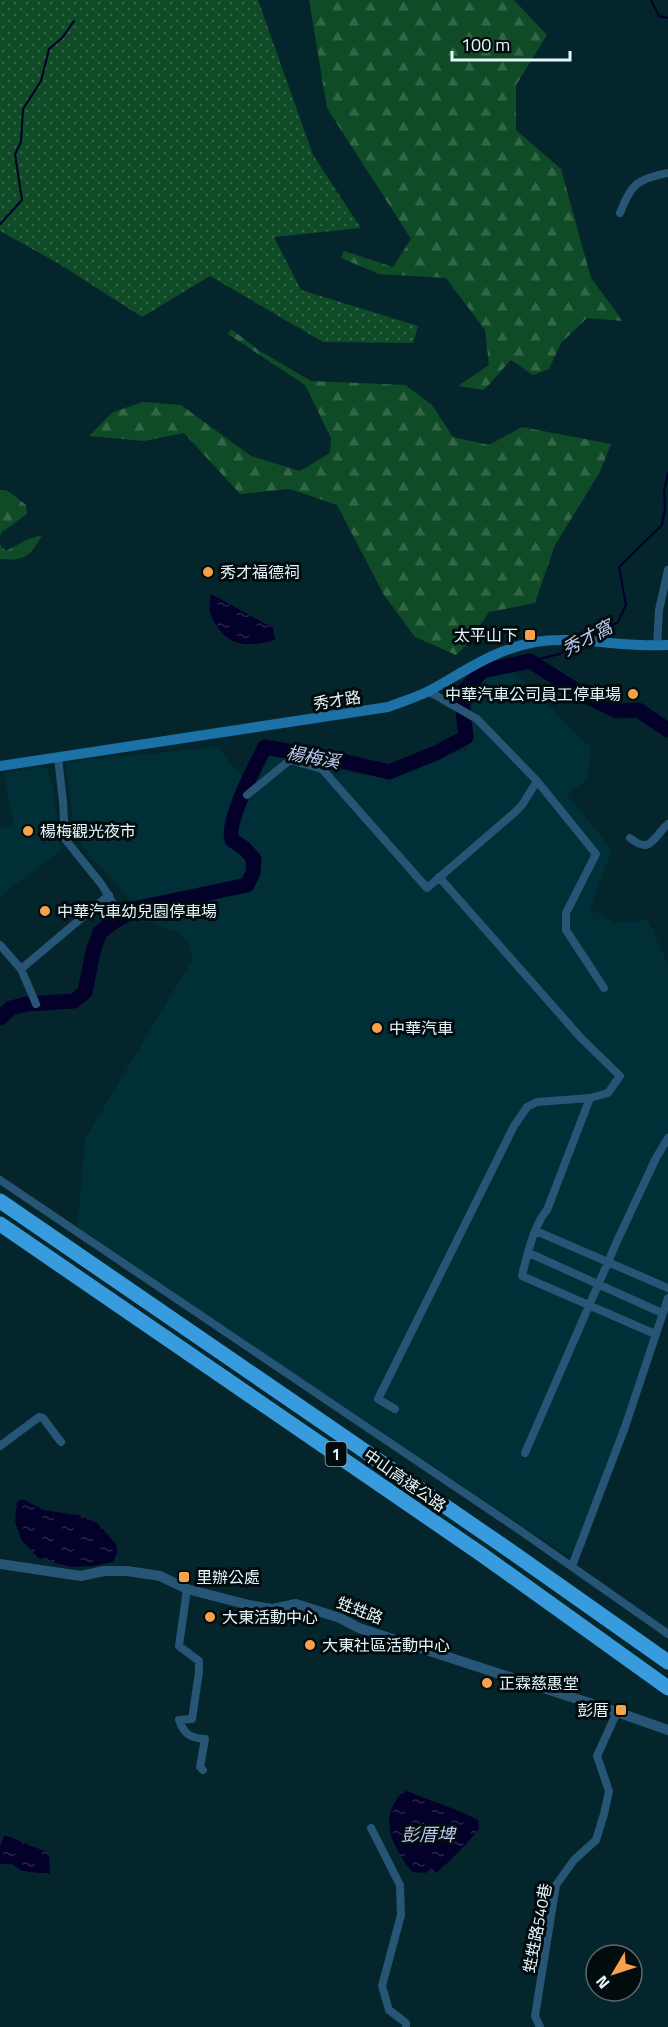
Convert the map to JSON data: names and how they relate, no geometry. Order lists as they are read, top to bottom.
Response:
{
  "streets": {
    "highway": ["1", "中山高速公路"],
    "main road": ["秀才路"],
    "street": ["甡甡路", "甡甡路540巷"]
  },
  "crossings": [
    ["甡甡路", "甡甡路540巷"]
  ],
  "water": ["秀才窩", "楊梅溪", "彭厝埤"],
  "places": {
    "other": [
      "秀才福德祠",
      "中華汽車公司員工停車場",
      "楊梅觀光夜市",
      "中華汽車幼兒園停車場",
      "中華汽車",
      "大東活動中心",
      "大東社區活動中心",
      "正霖慈惠堂"
    ],
    "transit": ["太平山下", "里辦公處", "彭厝"]
  },
  "scale_bar": "100 m",
  "north": "bottom left"
}
